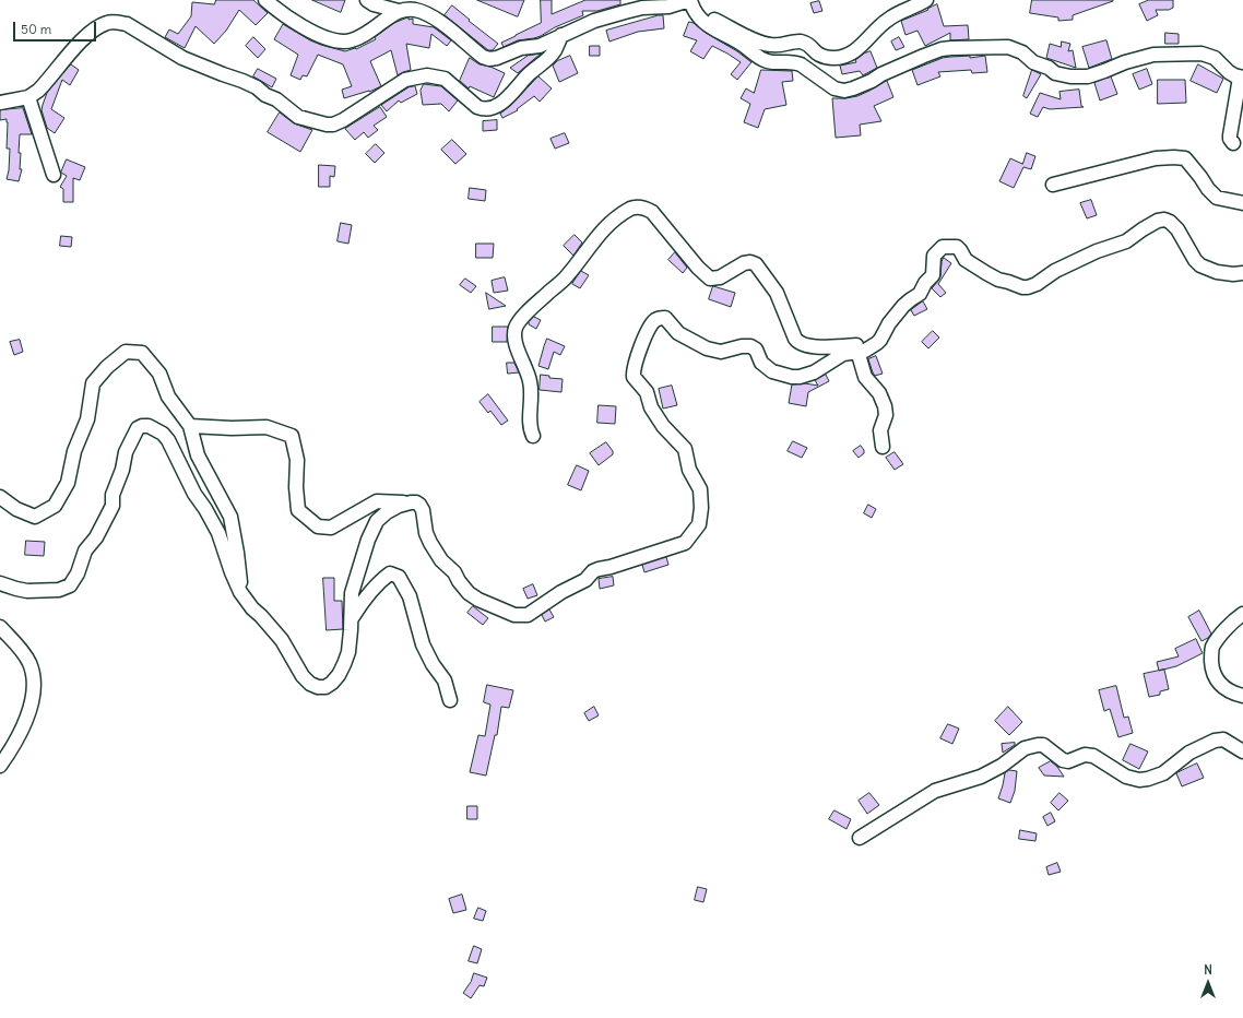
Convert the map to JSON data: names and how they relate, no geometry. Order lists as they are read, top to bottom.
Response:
{
  "scale_bar": "50 m",
  "north": "top"
}
